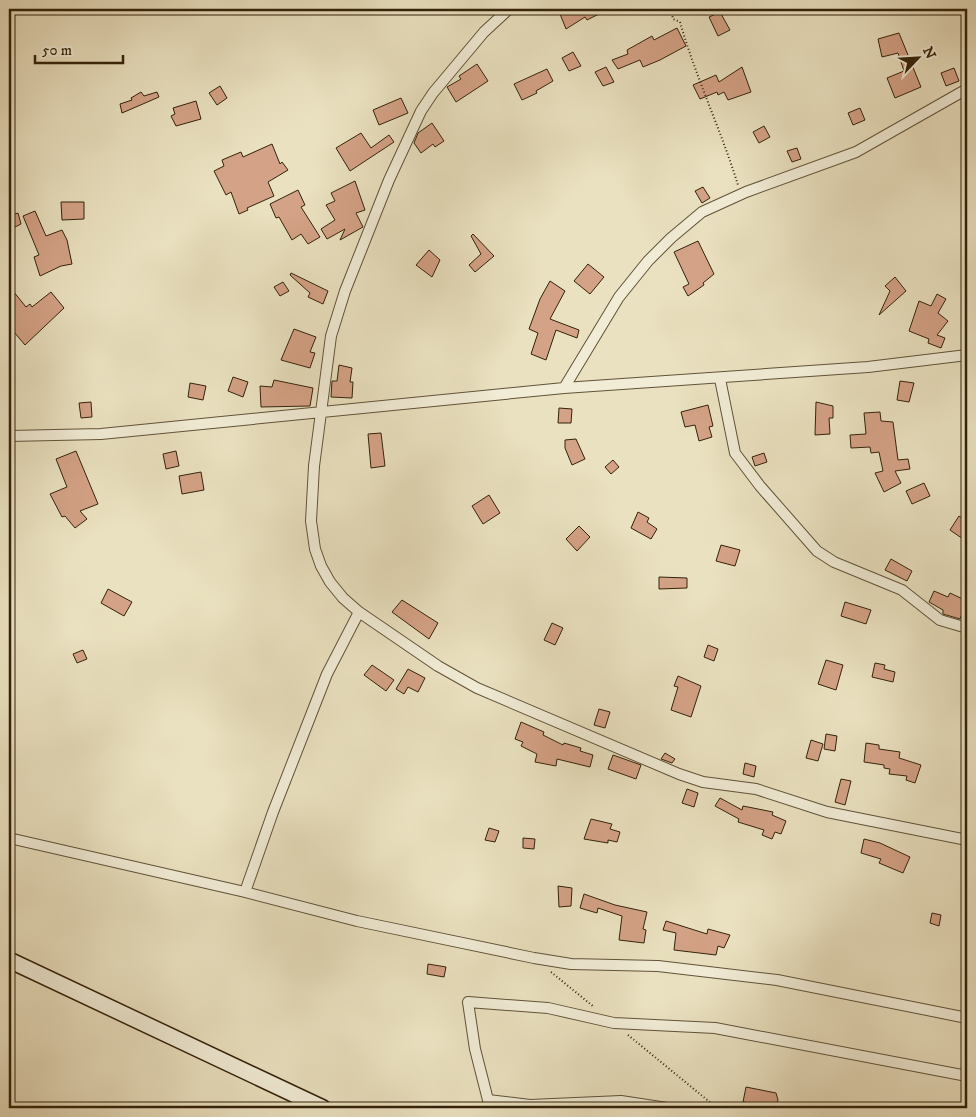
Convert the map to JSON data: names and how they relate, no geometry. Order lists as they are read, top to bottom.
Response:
{
  "scale_bar": "50 m",
  "north": "top right"
}
